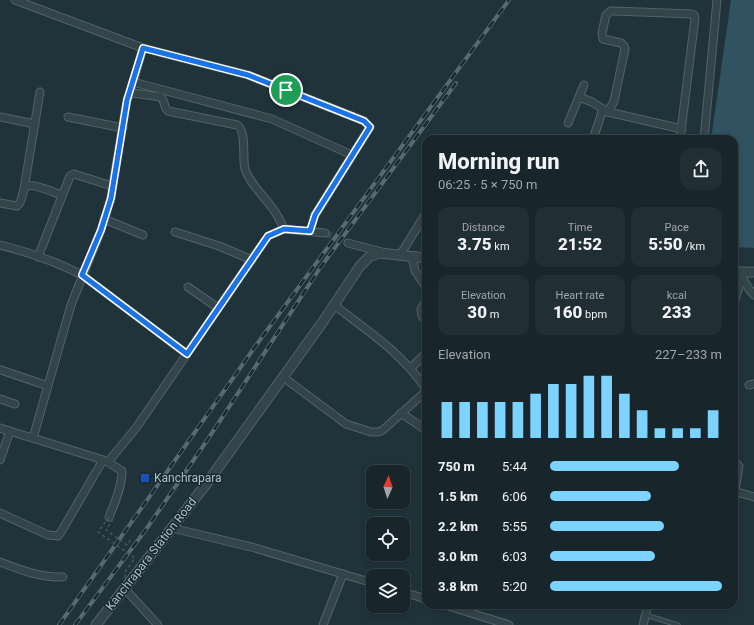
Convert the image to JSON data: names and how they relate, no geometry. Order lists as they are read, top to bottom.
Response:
{
  "streets": {
    "street": ["Kanchrapara Station Road"]
  },
  "places": {
    "transit": ["Kanchrapara"]
  },
  "north": "top",
  "page": {
    "heading": ["Morning run", "06:25 · 5 × 750 m"],
    "stats": [
      ["Distance", "3.75 km"],
      ["Time", "21:52"],
      ["Pace", "5:50 /km"],
      ["Elevation", "30 m"],
      ["Heart rate", "160 bpm"],
      ["kcal", "233"]
    ],
    "chart": ["Elevation", "227–233 m"],
    "list": [
      {
        "name": "750 m",
        "note": "5:44"
      },
      {
        "name": "1.5 km",
        "note": "6:06"
      },
      {
        "name": "2.2 km",
        "note": "5:55"
      },
      {
        "name": "3.0 km",
        "note": "6:03"
      },
      {
        "name": "3.8 km",
        "note": "5:20"
      }
    ]
  }
}
